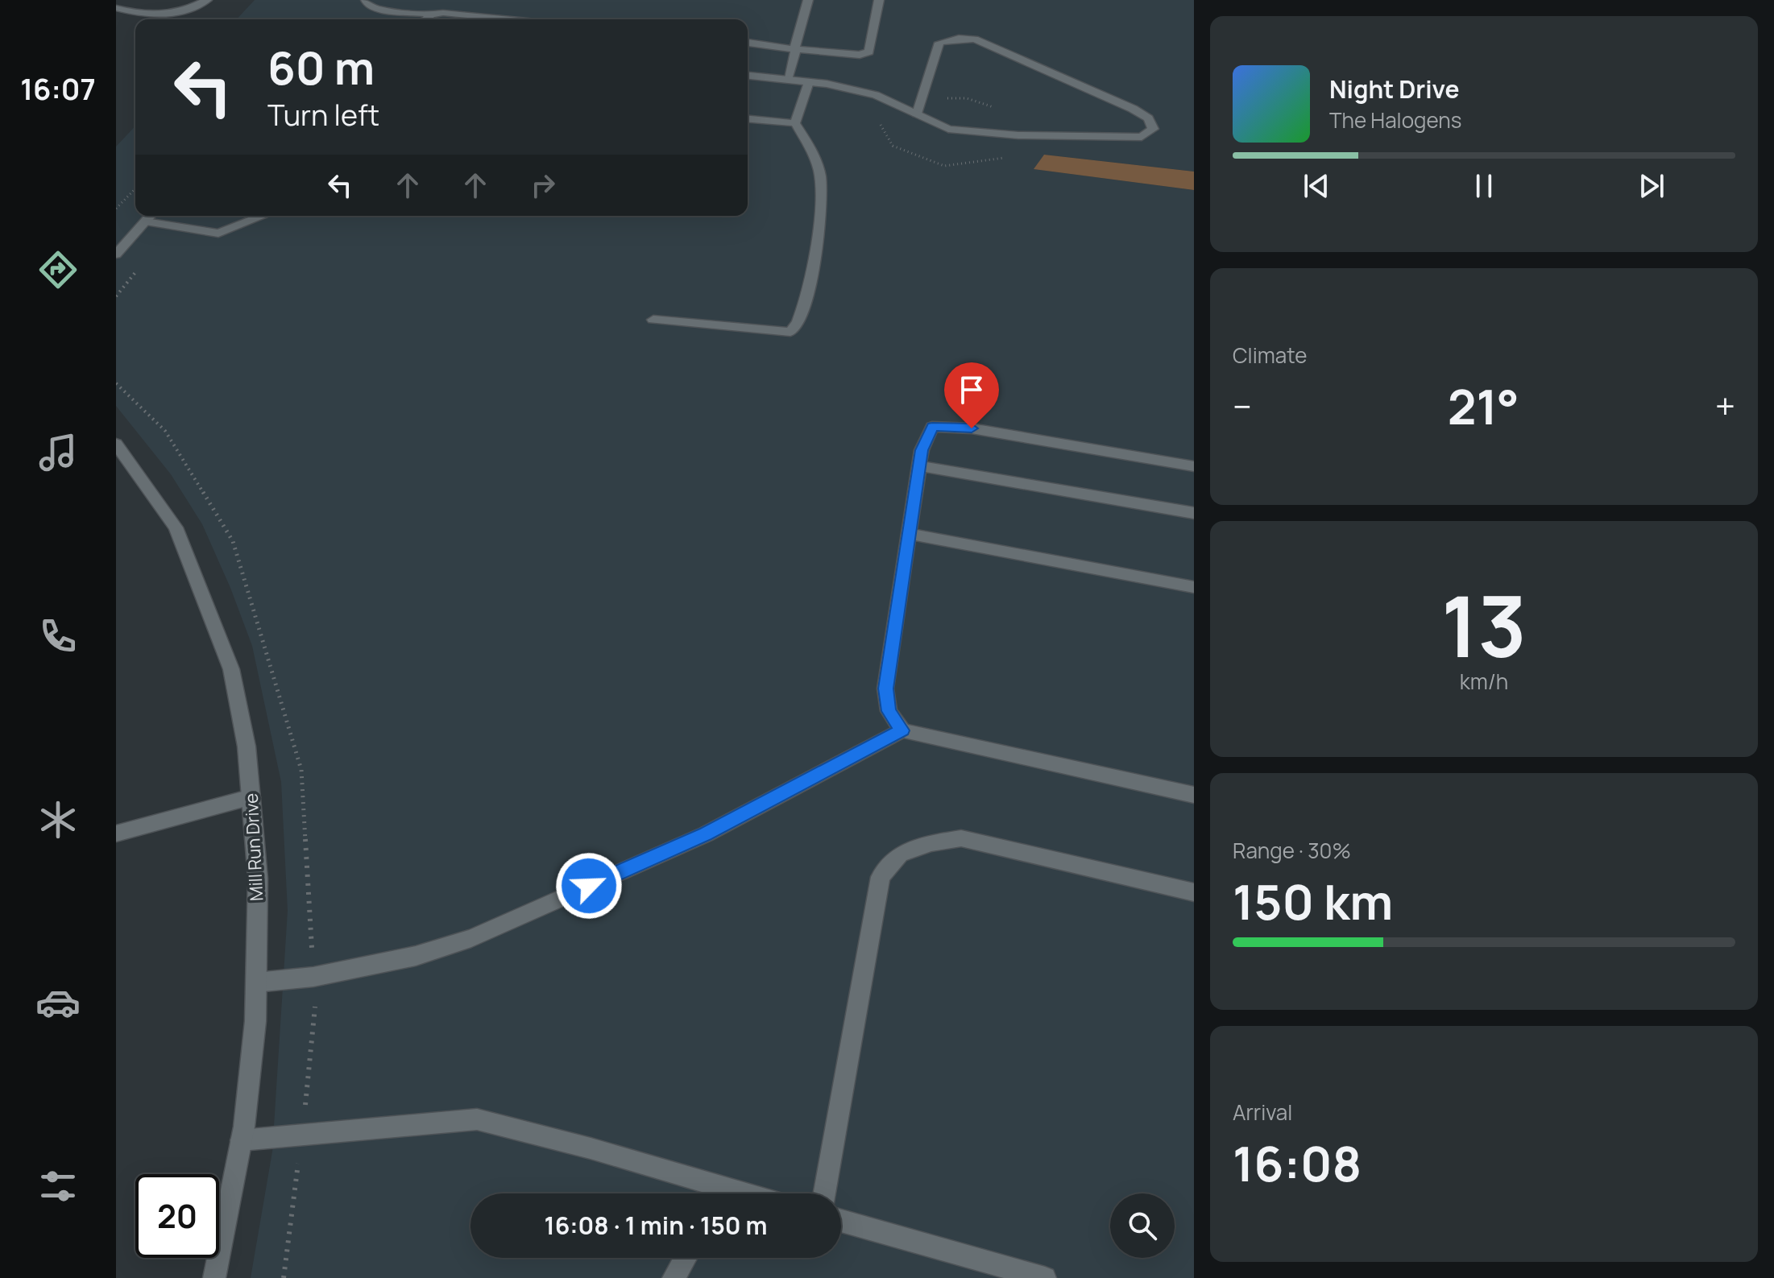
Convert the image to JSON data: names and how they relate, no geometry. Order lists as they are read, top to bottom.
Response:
{
  "streets": {
    "street": ["Mill Run Drive"]
  },
  "page": {
    "tabs": "16:07",
    "turn": ["60 m", "Turn left"],
    "song": ["Night Drive", "The Halogens"],
    "tile": [
      "Climate",
      ["13", "km/h"],
      ["Range · 30%", "150 km"],
      ["Arrival", "16:08"]
    ],
    "heat": ["−", "21°", "+"],
    "limit": "20",
    "trip": "16:08 · 1 min · 150 m"
  }
}
